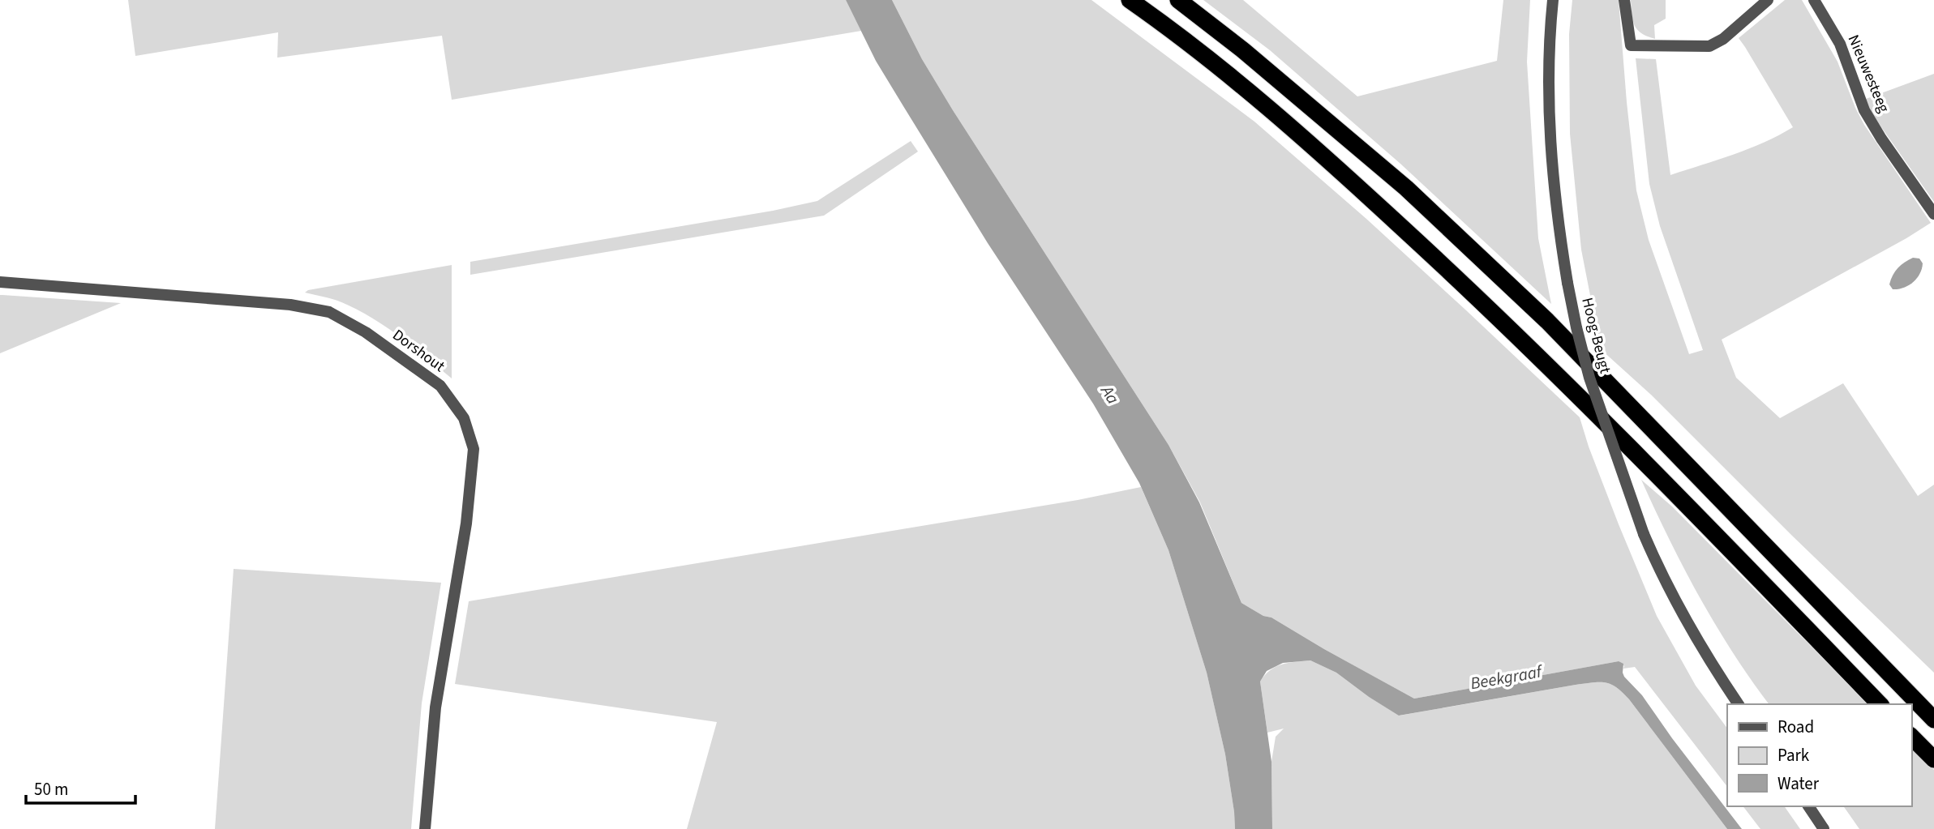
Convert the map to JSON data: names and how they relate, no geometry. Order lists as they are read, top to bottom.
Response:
{
  "streets": {
    "street": ["Nieuwesteeg", "Hoog-Beugt", "Dorshout"]
  },
  "water": ["Aa", "Beekgraaf"],
  "legend": ["Road", "Park", "Water"],
  "scale_bar": "50 m"
}
